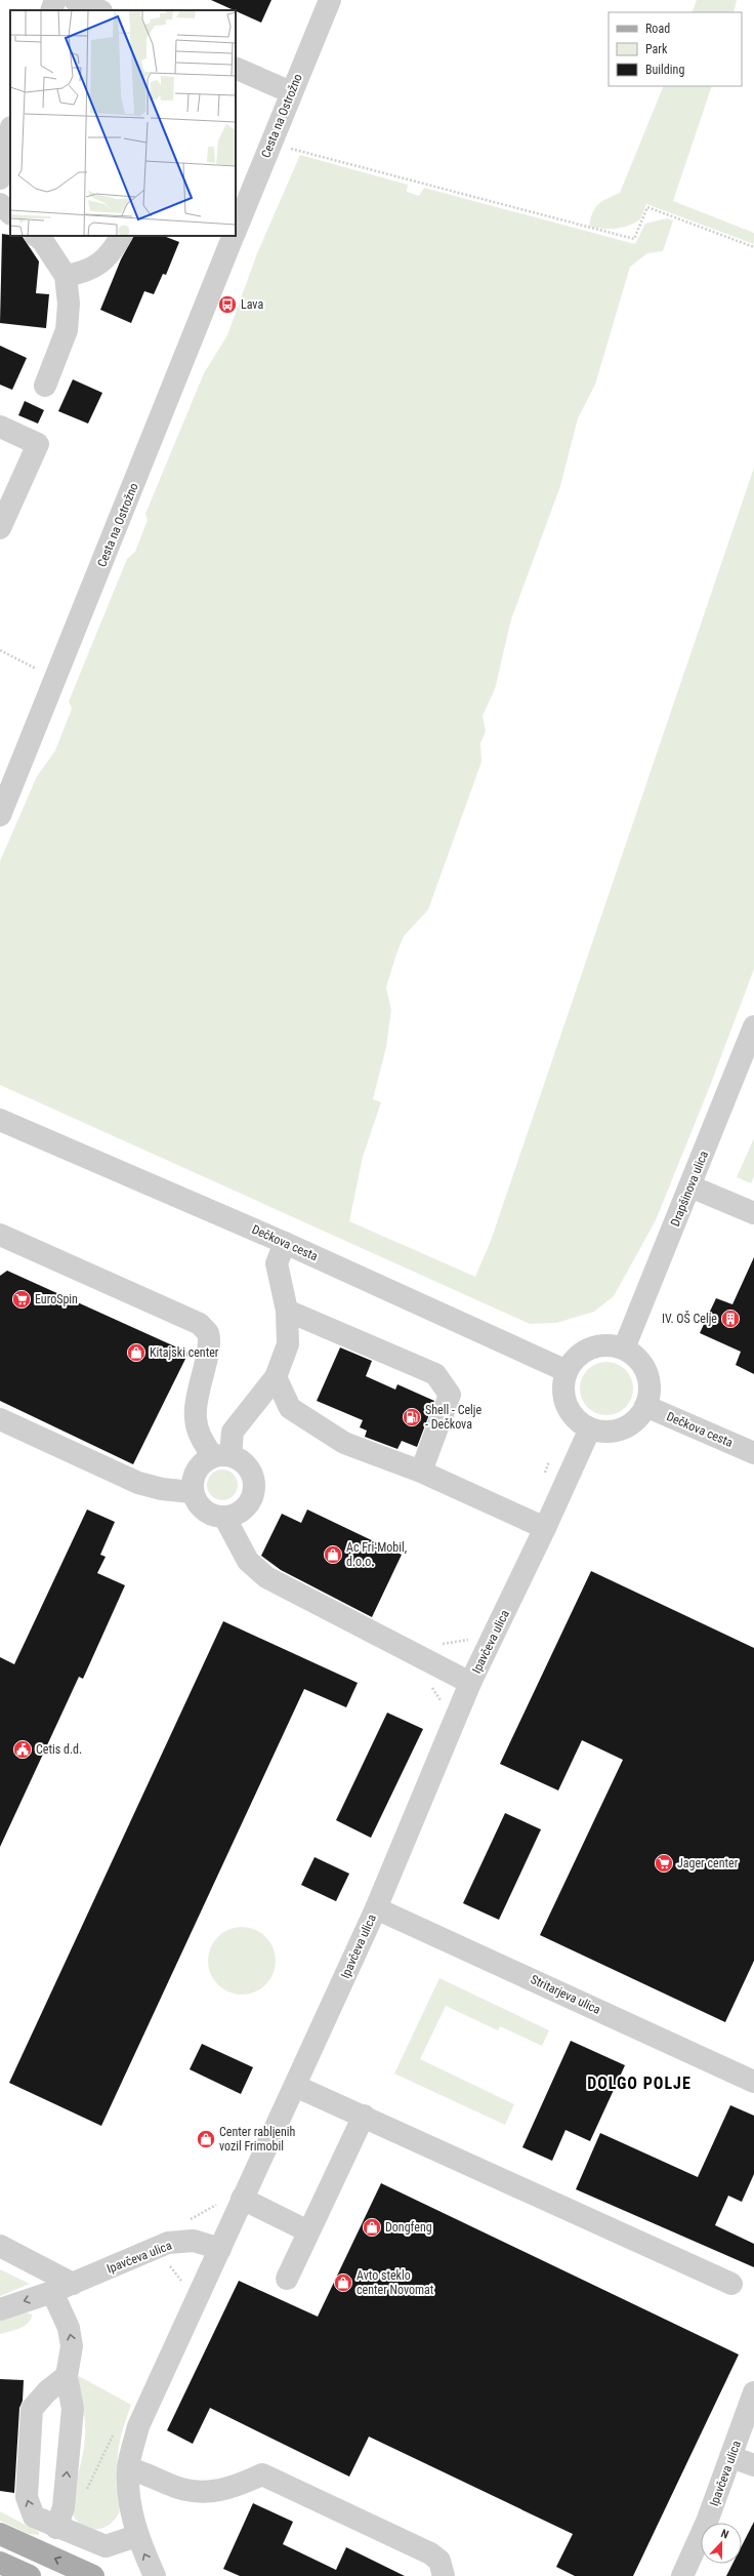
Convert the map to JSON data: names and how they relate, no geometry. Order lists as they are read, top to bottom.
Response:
{
  "streets": {
    "street": [
      "Cesta na Ostrožno",
      "Drapšinova ulica",
      "Dečkova cesta",
      "Ipavčeva ulica",
      "Stritarjeva ulica"
    ]
  },
  "crossings": [
    ["Drapšinova ulica", "Dečkova cesta"],
    ["Drapšinova ulica", "Ipavčeva ulica"],
    ["Dečkova cesta", "Ipavčeva ulica"],
    ["Ipavčeva ulica", "Stritarjeva ulica"]
  ],
  "districts": ["DOLGO POLJE"],
  "places": {
    "bus stop": ["Lava"],
    "supermarket": ["EuroSpin", "Jager center"],
    "building": ["IV. OŠ Celje"],
    "shop": [
      "Kitajski center",
      "Ac Fri-Mobil, d.o.o.",
      "Center rabljenih vozil Frimobil",
      "Dongfeng",
      "Avto steklo center Novomat"
    ],
    "fuel station": ["Shell - Celje - Dečkova"],
    "public building": ["Cetis d.d."]
  },
  "legend": ["Road", "Park", "Building"],
  "north": "top"
}
